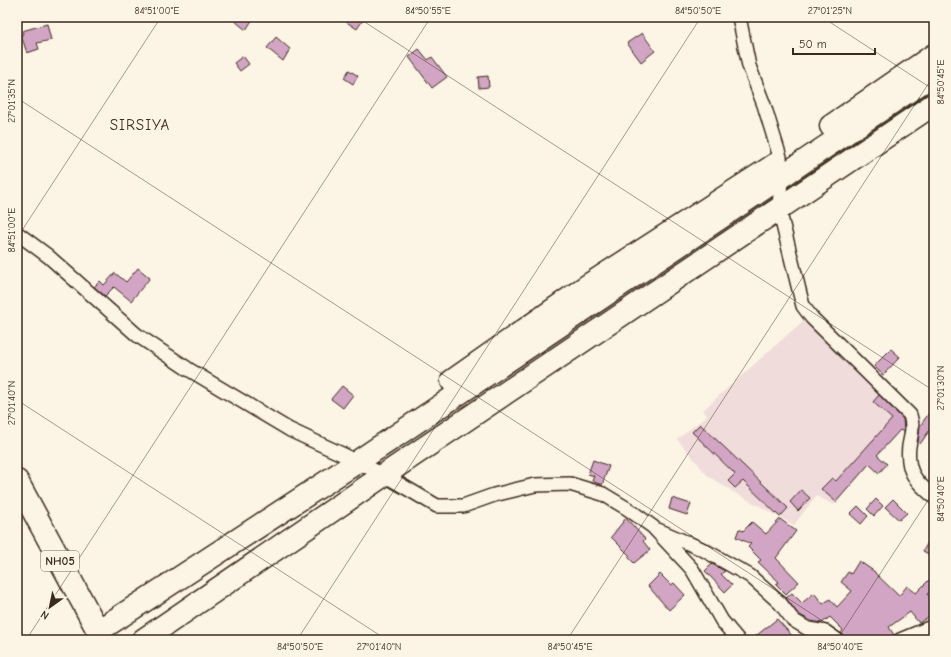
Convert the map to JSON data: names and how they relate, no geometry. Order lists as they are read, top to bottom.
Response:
{
  "streets": {
    "highway": ["NH05"]
  },
  "districts": ["SIRSIYA"],
  "scale_bar": "50 m",
  "north": "bottom left",
  "coordinates": [
    "84°51'00\"E",
    "84°50'55\"E",
    "84°50'50\"E",
    "27°01'25\"N",
    "84°50'45\"E",
    "27°01'35\"N",
    "27°01'30\"N",
    "27°01'40\"N",
    "84°50'40\"E"
  ]
}
